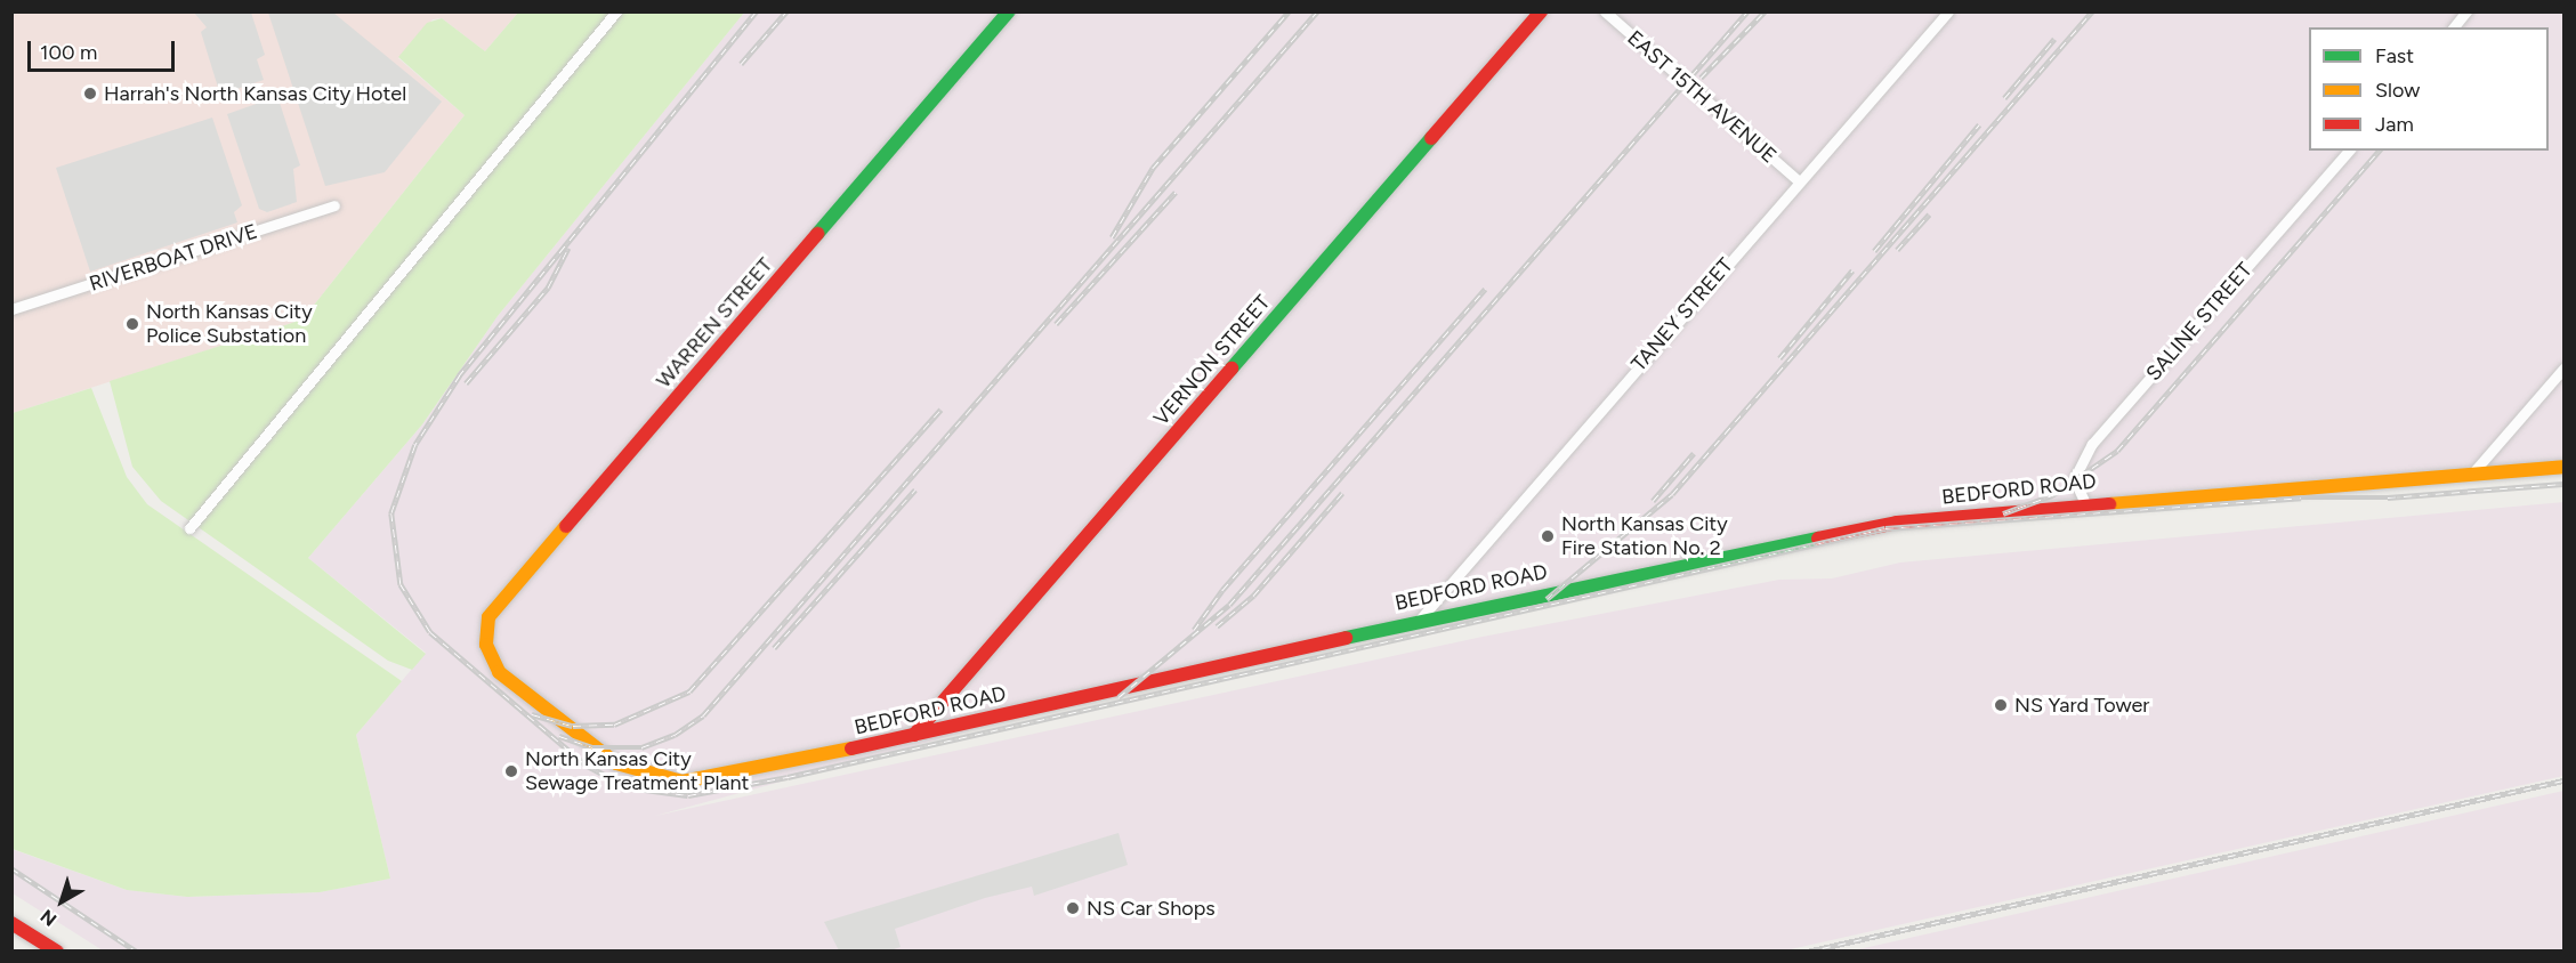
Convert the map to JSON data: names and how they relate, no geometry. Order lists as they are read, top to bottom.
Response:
{
  "streets": {
    "main road": ["WARREN STREET", "VERNON STREET", "BEDFORD ROAD"],
    "street": [
      "EAST 15TH AVENUE",
      "RIVERBOAT DRIVE",
      "TANEY STREET",
      "SALINE STREET"
    ]
  },
  "crossings": [
    ["EAST 15TH AVENUE", "TANEY STREET"],
    ["TANEY STREET", "BEDFORD ROAD"],
    ["SALINE STREET", "BEDFORD ROAD"],
    ["WARREN STREET", "BEDFORD ROAD"],
    ["VERNON STREET", "BEDFORD ROAD"]
  ],
  "places": [
    "Harrah's North Kansas City Hotel",
    "North Kansas City Police Substation",
    "North Kansas City Fire Station No. 2",
    "NS Yard Tower",
    "North Kansas City Sewage Treatment Plant",
    "NS Car Shops"
  ],
  "legend": ["Fast", "Slow", "Jam"],
  "scale_bar": "100 m",
  "north": "bottom left"
}
